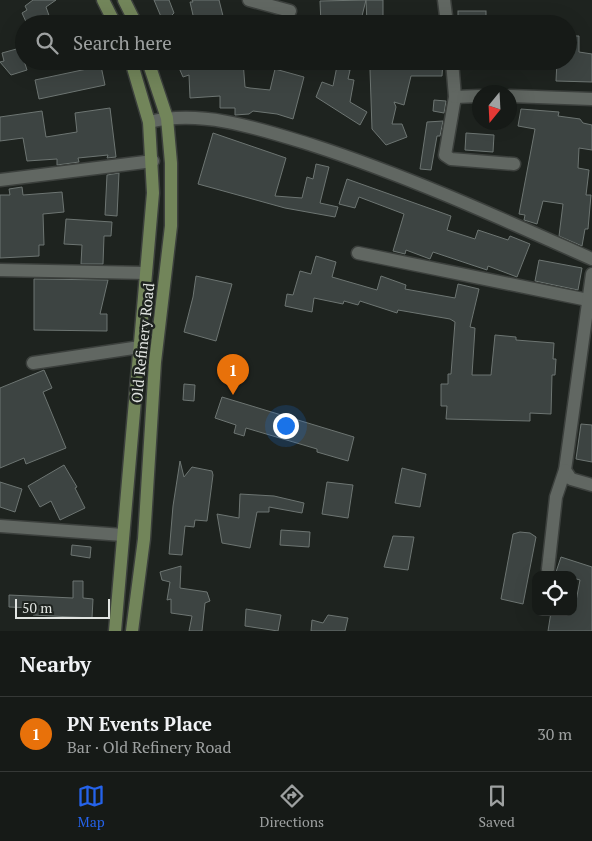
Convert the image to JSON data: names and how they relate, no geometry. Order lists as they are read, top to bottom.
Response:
{
  "streets": {
    "main road": ["Old Refinery Road"]
  },
  "scale_bar": "50 m",
  "north": "bottom",
  "page": {
    "search": "Search here",
    "pins": "1",
    "scale": "50 m",
    "heading": "Nearby",
    "list": [
      {
        "mark": "1",
        "name": "PN Events Place",
        "note": "Bar · Old Refinery Road",
        "value": "30 m"
      }
    ],
    "nav": ["Map", "Directions", "Saved"]
  }
}
